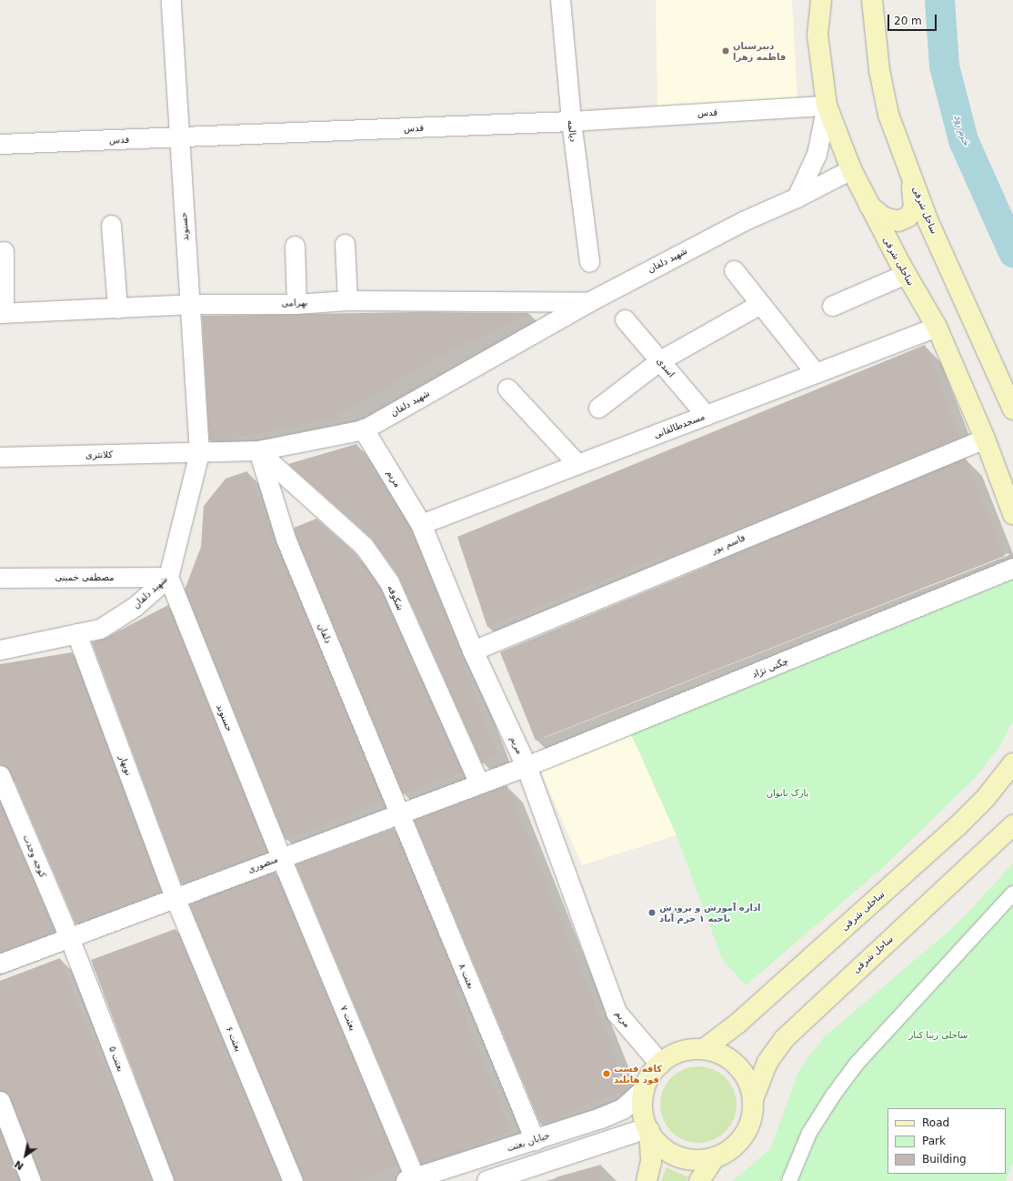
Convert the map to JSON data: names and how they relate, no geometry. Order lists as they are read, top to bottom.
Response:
{
  "streets": {
    "main road": ["ساحل شرقی", "ساحلی شرقی"],
    "street": [
      "قدس",
      "دیالمه",
      "حسنوند",
      "شهید دلفان",
      "بهرامی",
      "اسدی",
      "مسجدطالقانی",
      "کلانتری",
      "مریم",
      "قاسم پور",
      "مصطفی خمینی",
      "شکوفه",
      "دلفان",
      "چگنی نژاد",
      "نوبهار",
      "کوچه وحدت",
      "منصوری",
      "بعثت ۸",
      "بعثت ۷",
      "بعثت ۶",
      "بعثت ۵",
      "خیابان بعثت"
    ]
  },
  "crossings": [
    ["قدس", "دیالمه"],
    ["قدس", "حسنوند"],
    ["قدس", "ساحلی شرقی"],
    ["ساحل شرقی", "ساحلی شرقی"],
    ["ساحل شرقی", "مریم"],
    ["ساحل شرقی", "خیابان بعثت"],
    ["حسنوند", "شهید دلفان"],
    ["حسنوند", "بهرامی"],
    ["حسنوند", "کلانتری"],
    ["حسنوند", "مصطفی خمینی"],
    ["حسنوند", "منصوری"],
    ["حسنوند", "بعثت ۷"],
    ["شهید دلفان", "ساحلی شرقی"],
    ["شهید دلفان", "بهرامی"],
    ["شهید دلفان", "کلانتری"],
    ["شهید دلفان", "مریم"],
    ["شهید دلفان", "مصطفی خمینی"],
    ["شهید دلفان", "شکوفه"],
    ["شهید دلفان", "دلفان"],
    ["شهید دلفان", "نوبهار"],
    ["ساحلی شرقی", "مسجدطالقانی"],
    ["ساحلی شرقی", "مریم"],
    ["ساحلی شرقی", "قاسم پور"],
    ["ساحلی شرقی", "خیابان بعثت"],
    ["اسدی", "مسجدطالقانی"],
    ["مسجدطالقانی", "مریم"],
    ["مریم", "قاسم پور"],
    ["مریم", "چگنی نژاد"],
    ["مریم", "منصوری"],
    ["مریم", "خیابان بعثت"],
    ["شکوفه", "دلفان"],
    ["شکوفه", "منصوری"],
    ["دلفان", "منصوری"],
    ["دلفان", "بعثت ۸"],
    ["چگنی نژاد", "منصوری"],
    ["نوبهار", "منصوری"],
    ["نوبهار", "بعثت ۶"],
    ["کوچه وحدت", "منصوری"],
    ["کوچه وحدت", "بعثت ۵"],
    ["منصوری", "بعثت ۸"],
    ["منصوری", "بعثت ۷"],
    ["منصوری", "بعثت ۶"],
    ["منصوری", "بعثت ۵"],
    ["بعثت ۸", "خیابان بعثت"],
    ["بعثت ۷", "خیابان بعثت"]
  ],
  "water": ["خرم رود"],
  "parks": ["پارک بانوان", "ساحلی زیبا کنار"],
  "places": ["دبیرستان فاطمه زهرا", "اداره آموزش و پرورش ناحیه ۱ خرم آباد", "کافه فست فود هاتلند"],
  "legend": ["Road", "Park", "Building"],
  "scale_bar": "20 m",
  "north": "bottom left"
}
